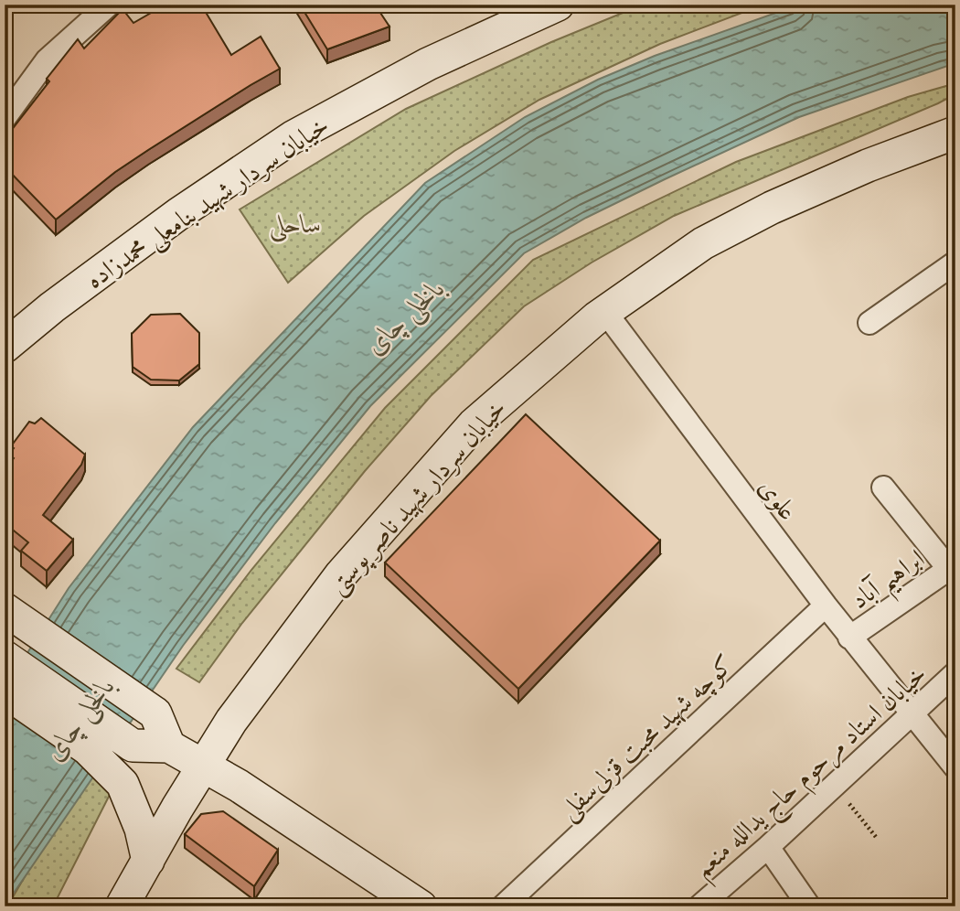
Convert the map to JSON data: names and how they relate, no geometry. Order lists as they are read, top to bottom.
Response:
{
  "streets": {
    "main road": ["خیابان سردار شهید بنامعلی محمدزاده", "خیابان سردار شهید ناصر پوستی"],
    "street": [
      "علوی",
      "ابراهیم آباد",
      "کوچه شهید محبت قزلی‌سفلی",
      "خیابان استاد مرحوم حاج یدالله منعم"
    ]
  },
  "crossings": [
    ["خیابان سردار شهید ناصر پوستی", "علوی"],
    ["علوی", "ابراهیم آباد"],
    ["علوی", "کوچه شهید محبت قزلی‌سفلی"],
    ["علوی", "خیابان استاد مرحوم حاج یدالله منعم"]
  ],
  "water": ["بالخلی چای"],
  "parks": ["ساحلی"]
}
